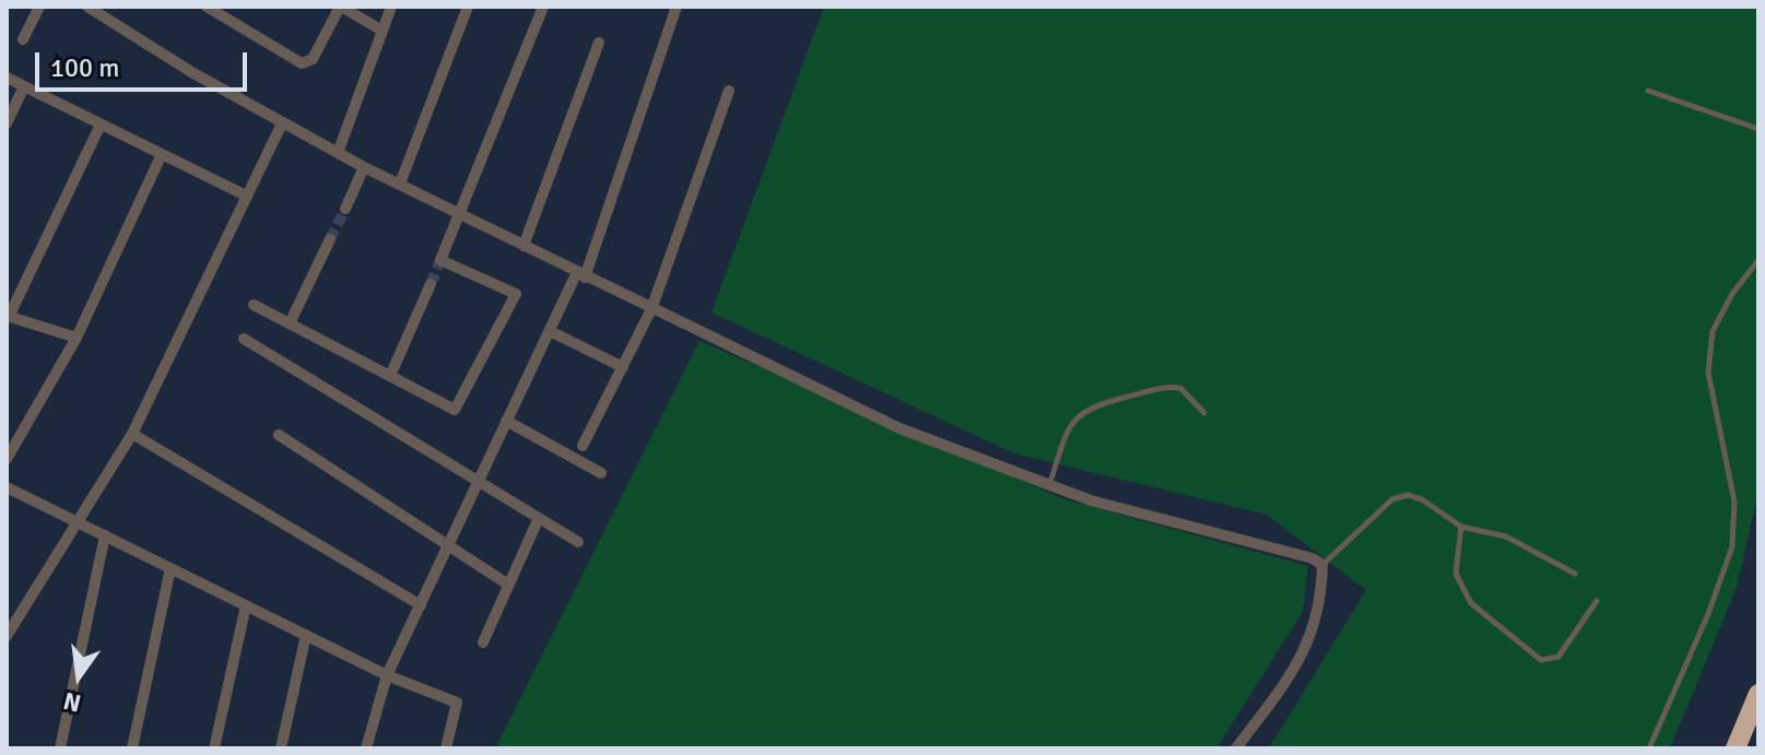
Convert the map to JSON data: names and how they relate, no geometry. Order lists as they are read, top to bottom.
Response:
{
  "scale_bar": "100 m",
  "north": "bottom"
}
